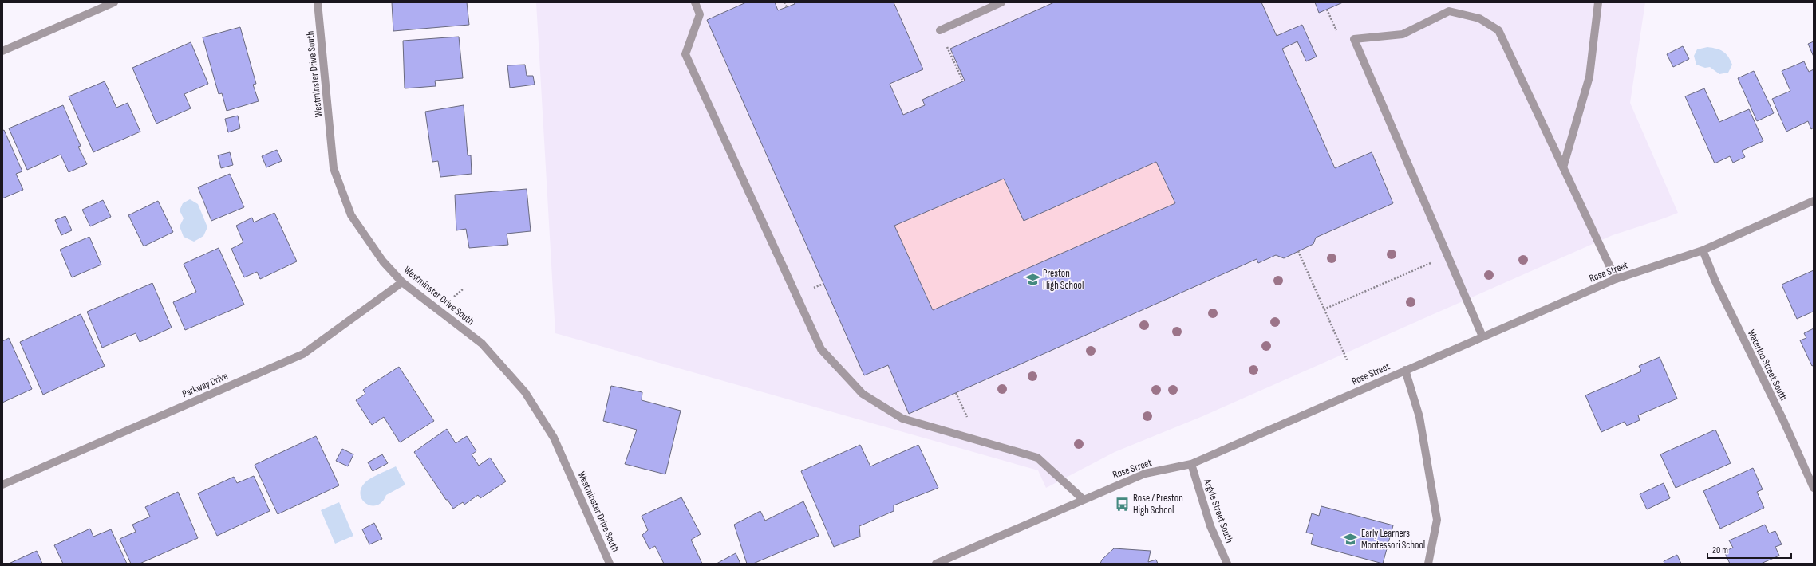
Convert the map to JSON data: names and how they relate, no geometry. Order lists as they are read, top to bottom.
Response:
{
  "streets": {
    "street": [
      "Westminster Drive South",
      "Rose Street",
      "Waterloo Street South",
      "Parkway Drive",
      "Argyle Street South"
    ]
  },
  "crossings": [
    ["Westminster Drive South", "Parkway Drive"],
    ["Rose Street", "Waterloo Street South"],
    ["Rose Street", "Argyle Street South"]
  ],
  "places": {
    "school or university": ["Preston High School", "Early Learners Montessori School"],
    "bus stop": ["Rose / Preston High School"]
  },
  "scale_bar": "20 m"
}
